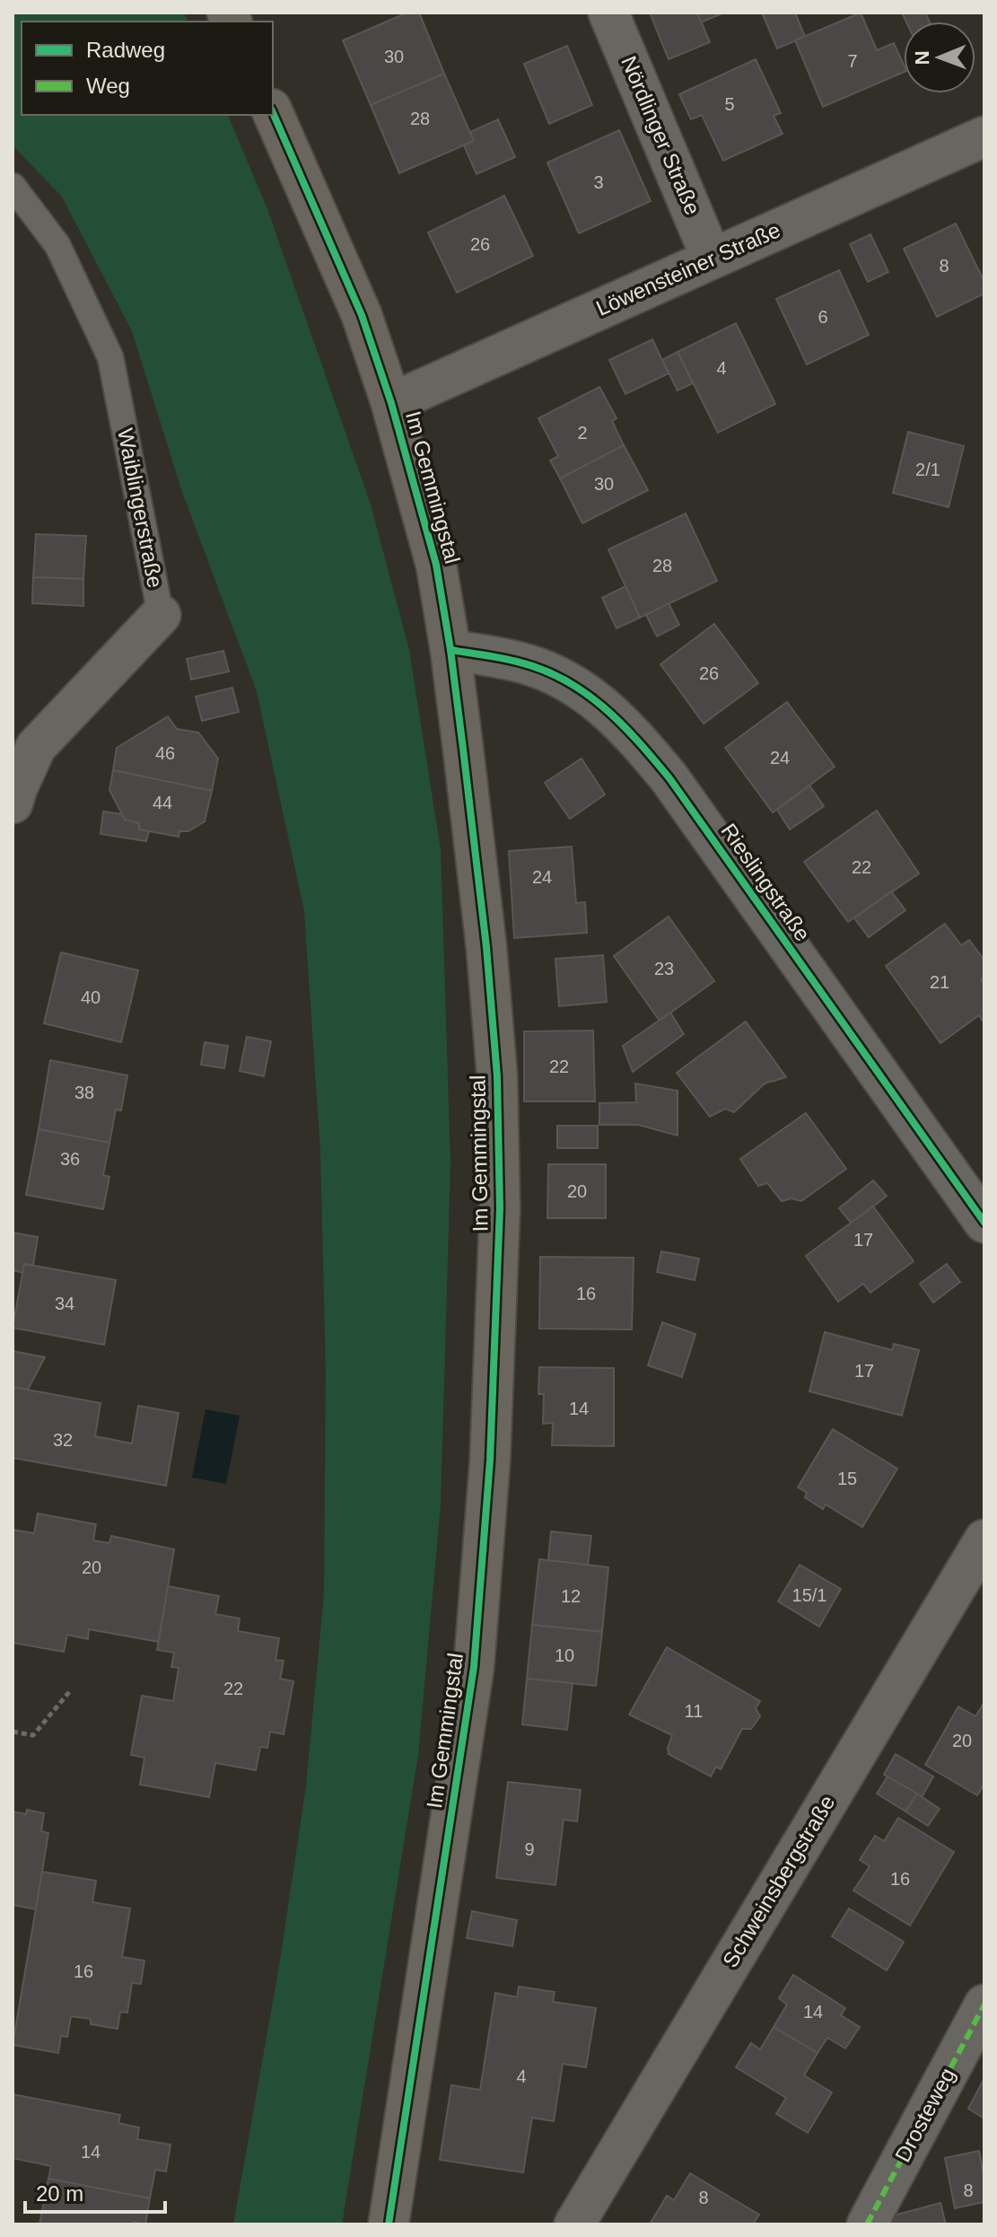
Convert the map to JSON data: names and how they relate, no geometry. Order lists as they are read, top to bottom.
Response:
{
  "streets": {
    "street": [
      "Nördlinger Straße",
      "Löwensteiner Straße",
      "Im Gemmingstal",
      "Waiblingerstraße",
      "Rieslingstraße",
      "Schweinsbergstraße",
      "Drosteweg"
    ]
  },
  "crossings": [
    ["Nördlinger Straße", "Löwensteiner Straße"],
    ["Löwensteiner Straße", "Im Gemmingstal"],
    ["Im Gemmingstal", "Rieslingstraße"]
  ],
  "house_numbers": [
    "30",
    "7",
    "5",
    "28",
    "3",
    "26",
    "8",
    "6",
    "4",
    "2",
    "2/1",
    "30",
    "28",
    "26",
    "46",
    "24",
    "44",
    "22",
    "24",
    "23",
    "21",
    "40",
    "22",
    "38",
    "36",
    "20",
    "17",
    "16",
    "34",
    "17",
    "14",
    "32",
    "15",
    "20",
    "15/1",
    "12",
    "10",
    "22",
    "11",
    "20",
    "9",
    "16",
    "16",
    "14",
    "4",
    "14",
    "8",
    "8"
  ],
  "legend": ["Radweg", "Weg"],
  "scale_bar": "20 m",
  "north": "left"
}
